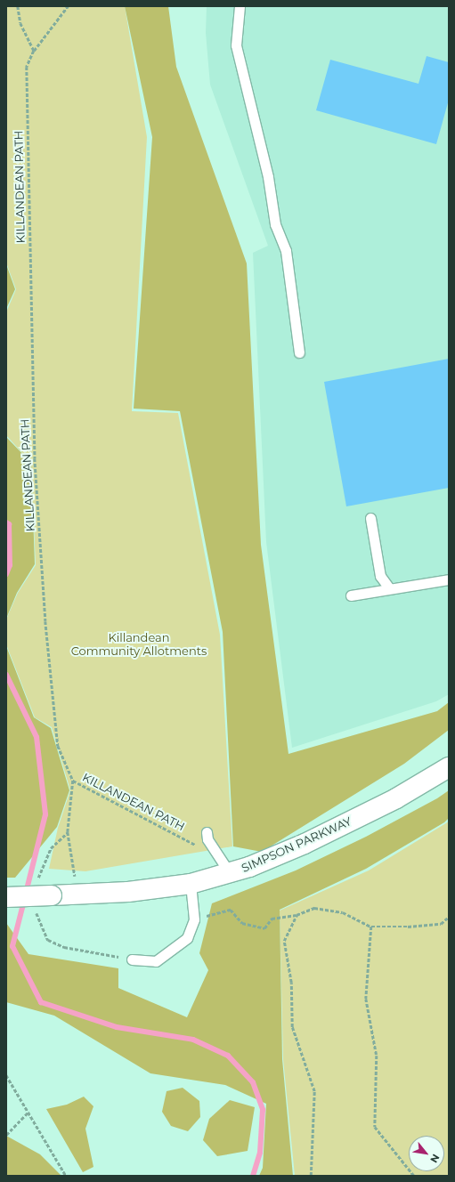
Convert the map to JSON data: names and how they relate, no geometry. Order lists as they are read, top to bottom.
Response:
{
  "streets": {
    "main road": ["SIMPSON PARKWAY"],
    "path": ["KILLANDEAN PATH"]
  },
  "parks": ["Killandean Community Allotments"],
  "north": "bottom right"
}
